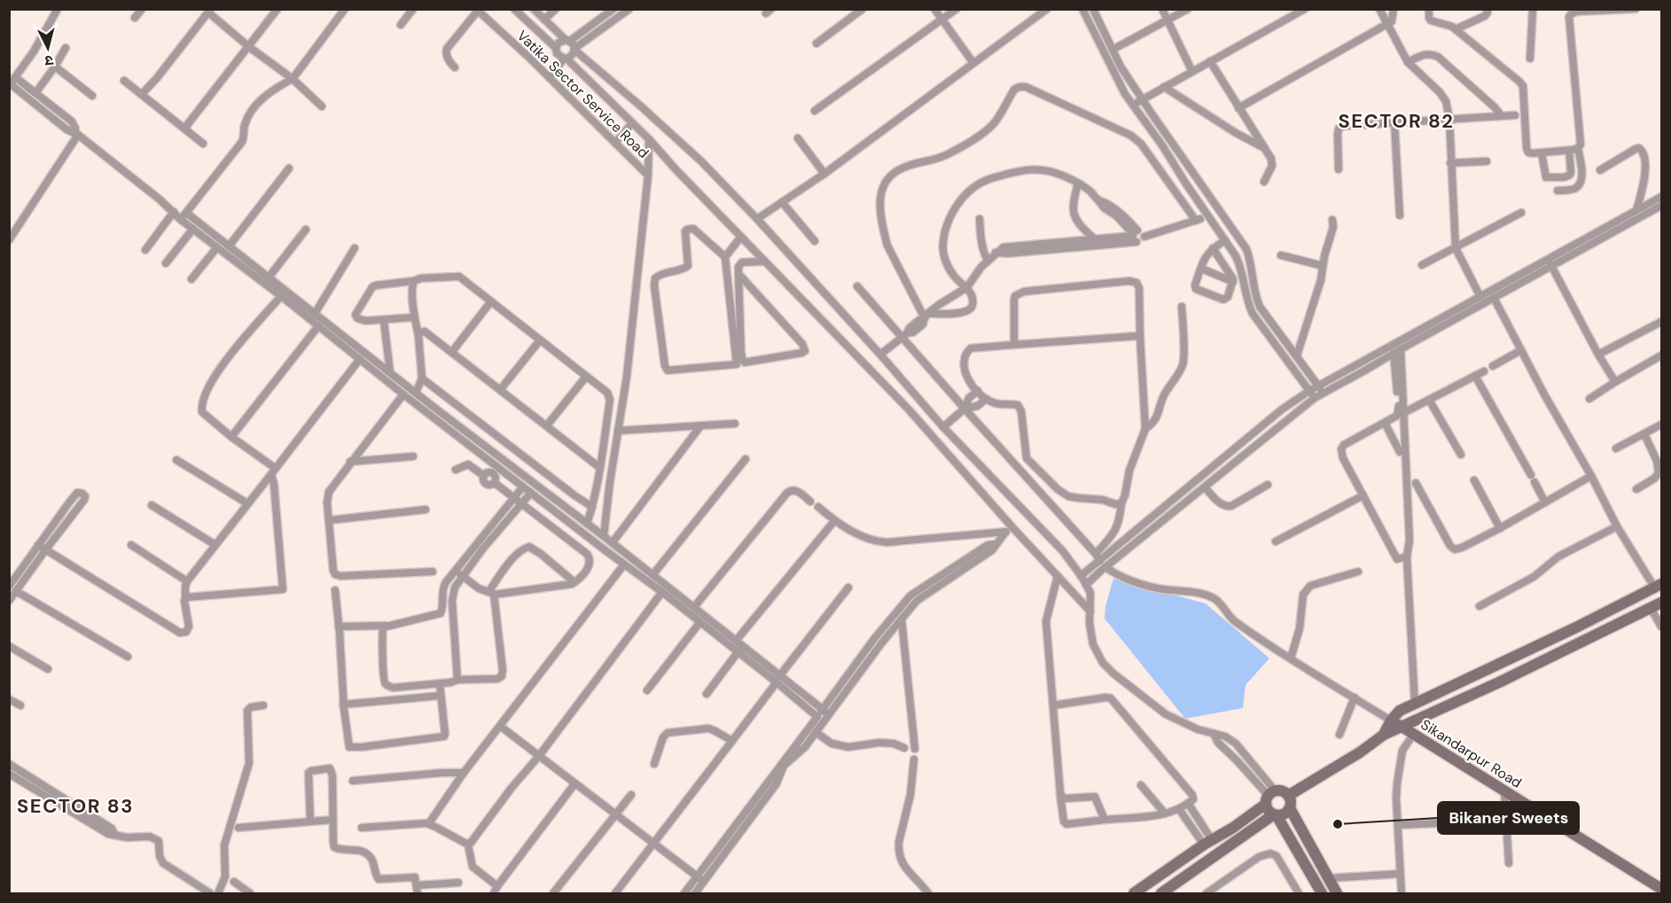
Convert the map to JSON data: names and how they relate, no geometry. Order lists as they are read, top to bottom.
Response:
{
  "streets": {
    "street": ["Vatika Sector Service Road", "Sikandarpur Road"]
  },
  "districts": ["SECTOR 82", "SECTOR 83"],
  "places": ["Bikaner Sweets"],
  "north": "bottom"
}
